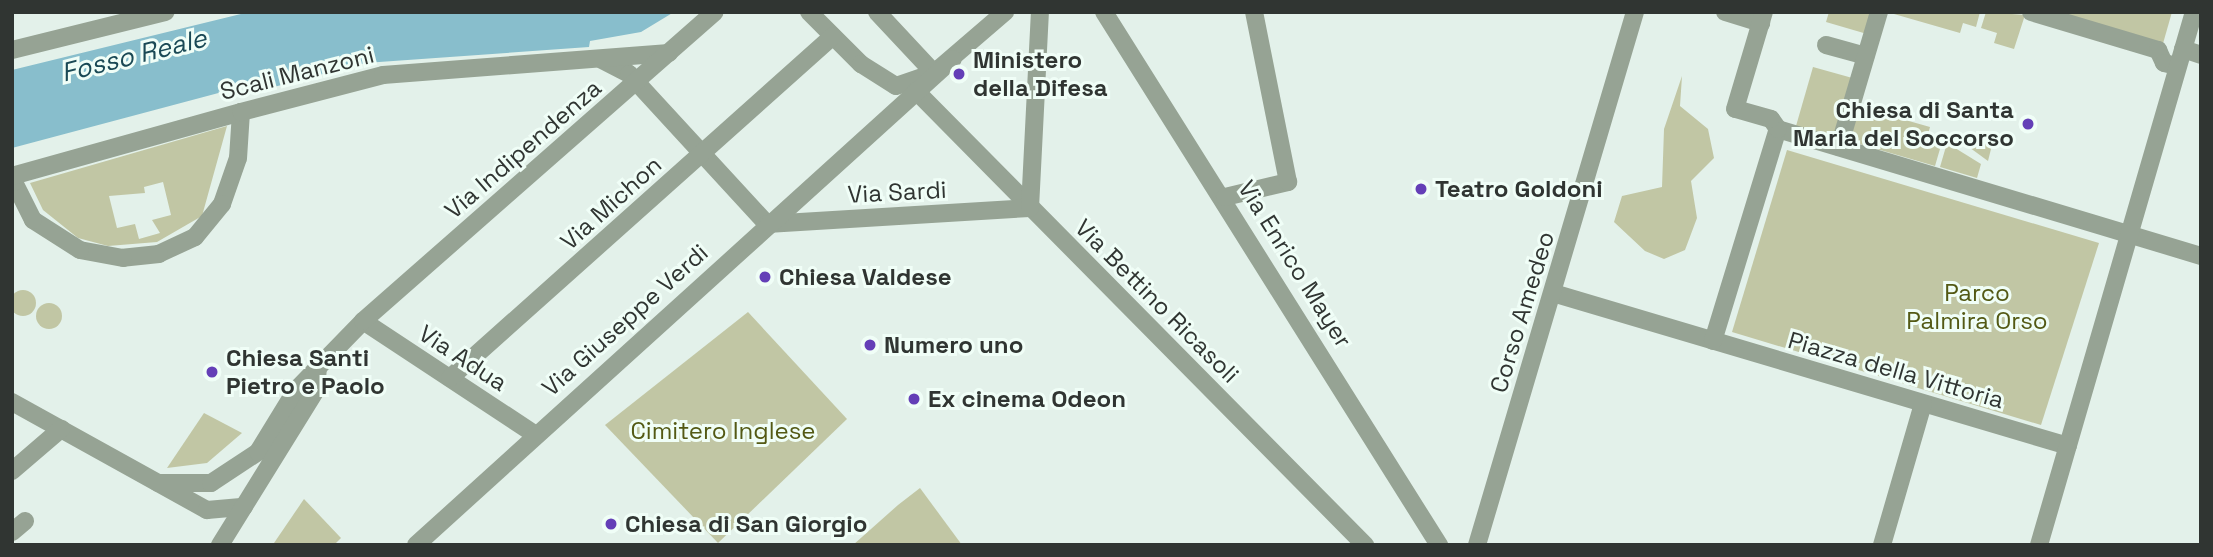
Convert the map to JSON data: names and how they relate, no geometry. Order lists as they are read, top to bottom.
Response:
{
  "streets": {
    "street": [
      "Scali Manzoni",
      "Via Indipendenza",
      "Via Sardi",
      "Via Michon",
      "Via Enrico Mayer",
      "Via Bettino Ricasoli",
      "Corso Amedeo",
      "Via Giuseppe Verdi",
      "Via Adua",
      "Piazza della Vittoria"
    ]
  },
  "crossings": [
    ["Scali Manzoni", "Via Indipendenza"],
    ["Via Indipendenza", "Via Adua"],
    ["Via Sardi", "Via Bettino Ricasoli"],
    ["Via Sardi", "Via Giuseppe Verdi"],
    ["Via Michon", "Via Adua"],
    ["Via Bettino Ricasoli", "Via Giuseppe Verdi"],
    ["Corso Amedeo", "Piazza della Vittoria"],
    ["Via Giuseppe Verdi", "Via Adua"]
  ],
  "water": ["Fosso Reale"],
  "parks": ["Parco Palmira Orso", "Cimitero Inglese"],
  "places": [
    "Ministero della Difesa",
    "Chiesa di Santa Maria del Soccorso",
    "Teatro Goldoni",
    "Chiesa Valdese",
    "Numero uno",
    "Chiesa Santi Pietro e Paolo",
    "Ex cinema Odeon",
    "Chiesa di San Giorgio"
  ]
}
